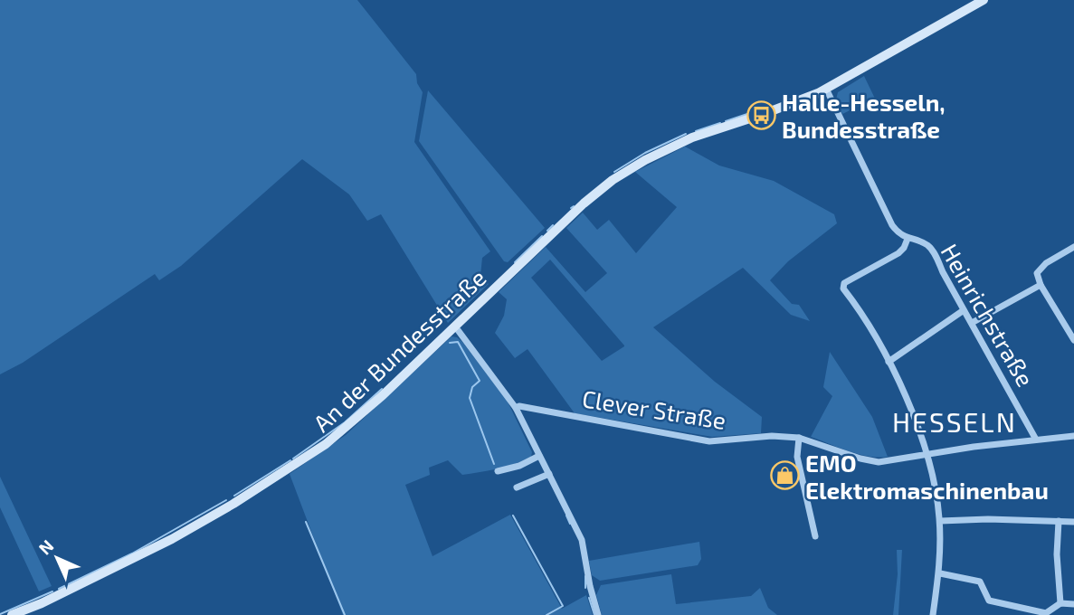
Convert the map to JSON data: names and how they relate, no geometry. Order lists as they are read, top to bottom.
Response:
{
  "streets": {
    "main road": ["An der Bundesstraße"],
    "street": ["Heinrichstraße", "Clever Straße"]
  },
  "crossings": [
    ["Heinrichstraße", "An der Bundesstraße"],
    ["Heinrichstraße", "Clever Straße"]
  ],
  "districts": ["HESSELN"],
  "places": {
    "bus stop": ["Halle-Hesseln, Bundesstraße"],
    "shop": ["EMO Elektromaschinenbau"]
  },
  "north": "top left"
}
